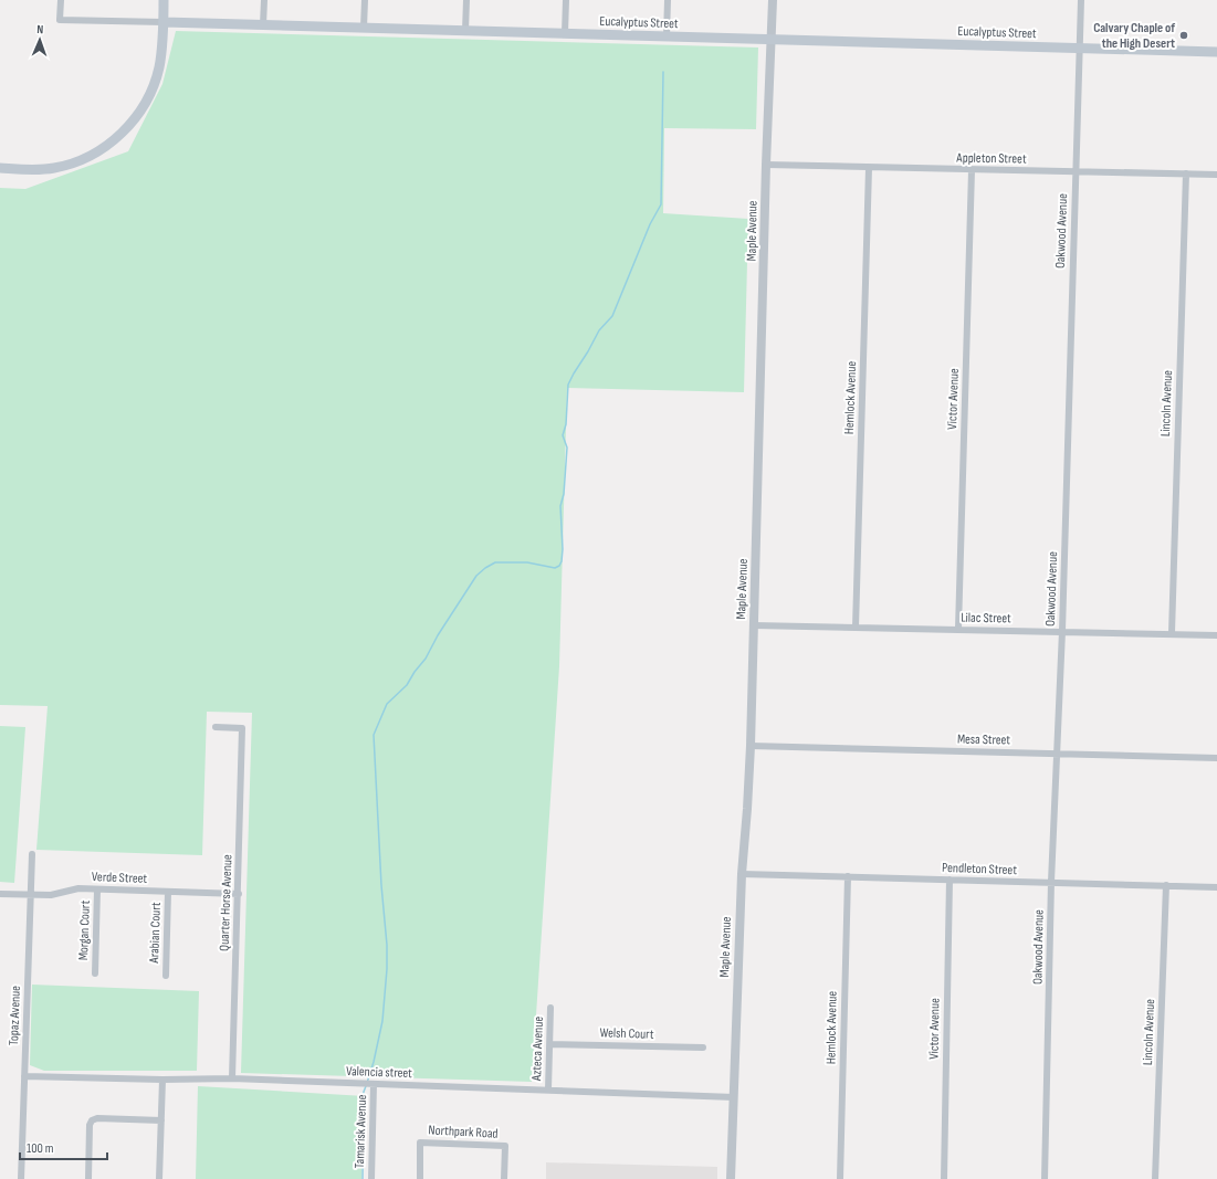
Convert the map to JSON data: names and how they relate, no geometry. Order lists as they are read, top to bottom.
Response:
{
  "streets": {
    "main road": ["Eucalyptus Street"],
    "street": [
      "Appleton Street",
      "Maple Avenue",
      "Oakwood Avenue",
      "Hemlock Avenue",
      "Victor Avenue",
      "Lincoln Avenue",
      "Lilac Street",
      "Mesa Street",
      "Pendleton Street",
      "Verde Street",
      "Quarter Horse Avenue",
      "Morgan Court",
      "Arabian Court",
      "Topaz Avenue",
      "Welsh Court",
      "Azteca Avenue",
      "Valencia street",
      "Tamarisk Avenue",
      "Northpark Road"
    ]
  },
  "crossings": [
    ["Eucalyptus Street", "Maple Avenue"],
    ["Eucalyptus Street", "Oakwood Avenue"],
    ["Appleton Street", "Maple Avenue"],
    ["Appleton Street", "Oakwood Avenue"],
    ["Appleton Street", "Hemlock Avenue"],
    ["Appleton Street", "Victor Avenue"],
    ["Appleton Street", "Lincoln Avenue"],
    ["Maple Avenue", "Lilac Street"],
    ["Maple Avenue", "Mesa Street"],
    ["Maple Avenue", "Pendleton Street"],
    ["Maple Avenue", "Valencia street"],
    ["Oakwood Avenue", "Lilac Street"],
    ["Oakwood Avenue", "Mesa Street"],
    ["Oakwood Avenue", "Pendleton Street"],
    ["Hemlock Avenue", "Lilac Street"],
    ["Hemlock Avenue", "Pendleton Street"],
    ["Victor Avenue", "Lilac Street"],
    ["Victor Avenue", "Pendleton Street"],
    ["Lincoln Avenue", "Lilac Street"],
    ["Lincoln Avenue", "Pendleton Street"],
    ["Verde Street", "Quarter Horse Avenue"],
    ["Verde Street", "Morgan Court"],
    ["Verde Street", "Arabian Court"],
    ["Verde Street", "Topaz Avenue"],
    ["Quarter Horse Avenue", "Valencia street"],
    ["Topaz Avenue", "Valencia street"],
    ["Welsh Court", "Azteca Avenue"],
    ["Azteca Avenue", "Valencia street"],
    ["Valencia street", "Tamarisk Avenue"]
  ],
  "places": ["Calvary Chaple of the High Desert"],
  "scale_bar": "100 m",
  "north": "top"
}
